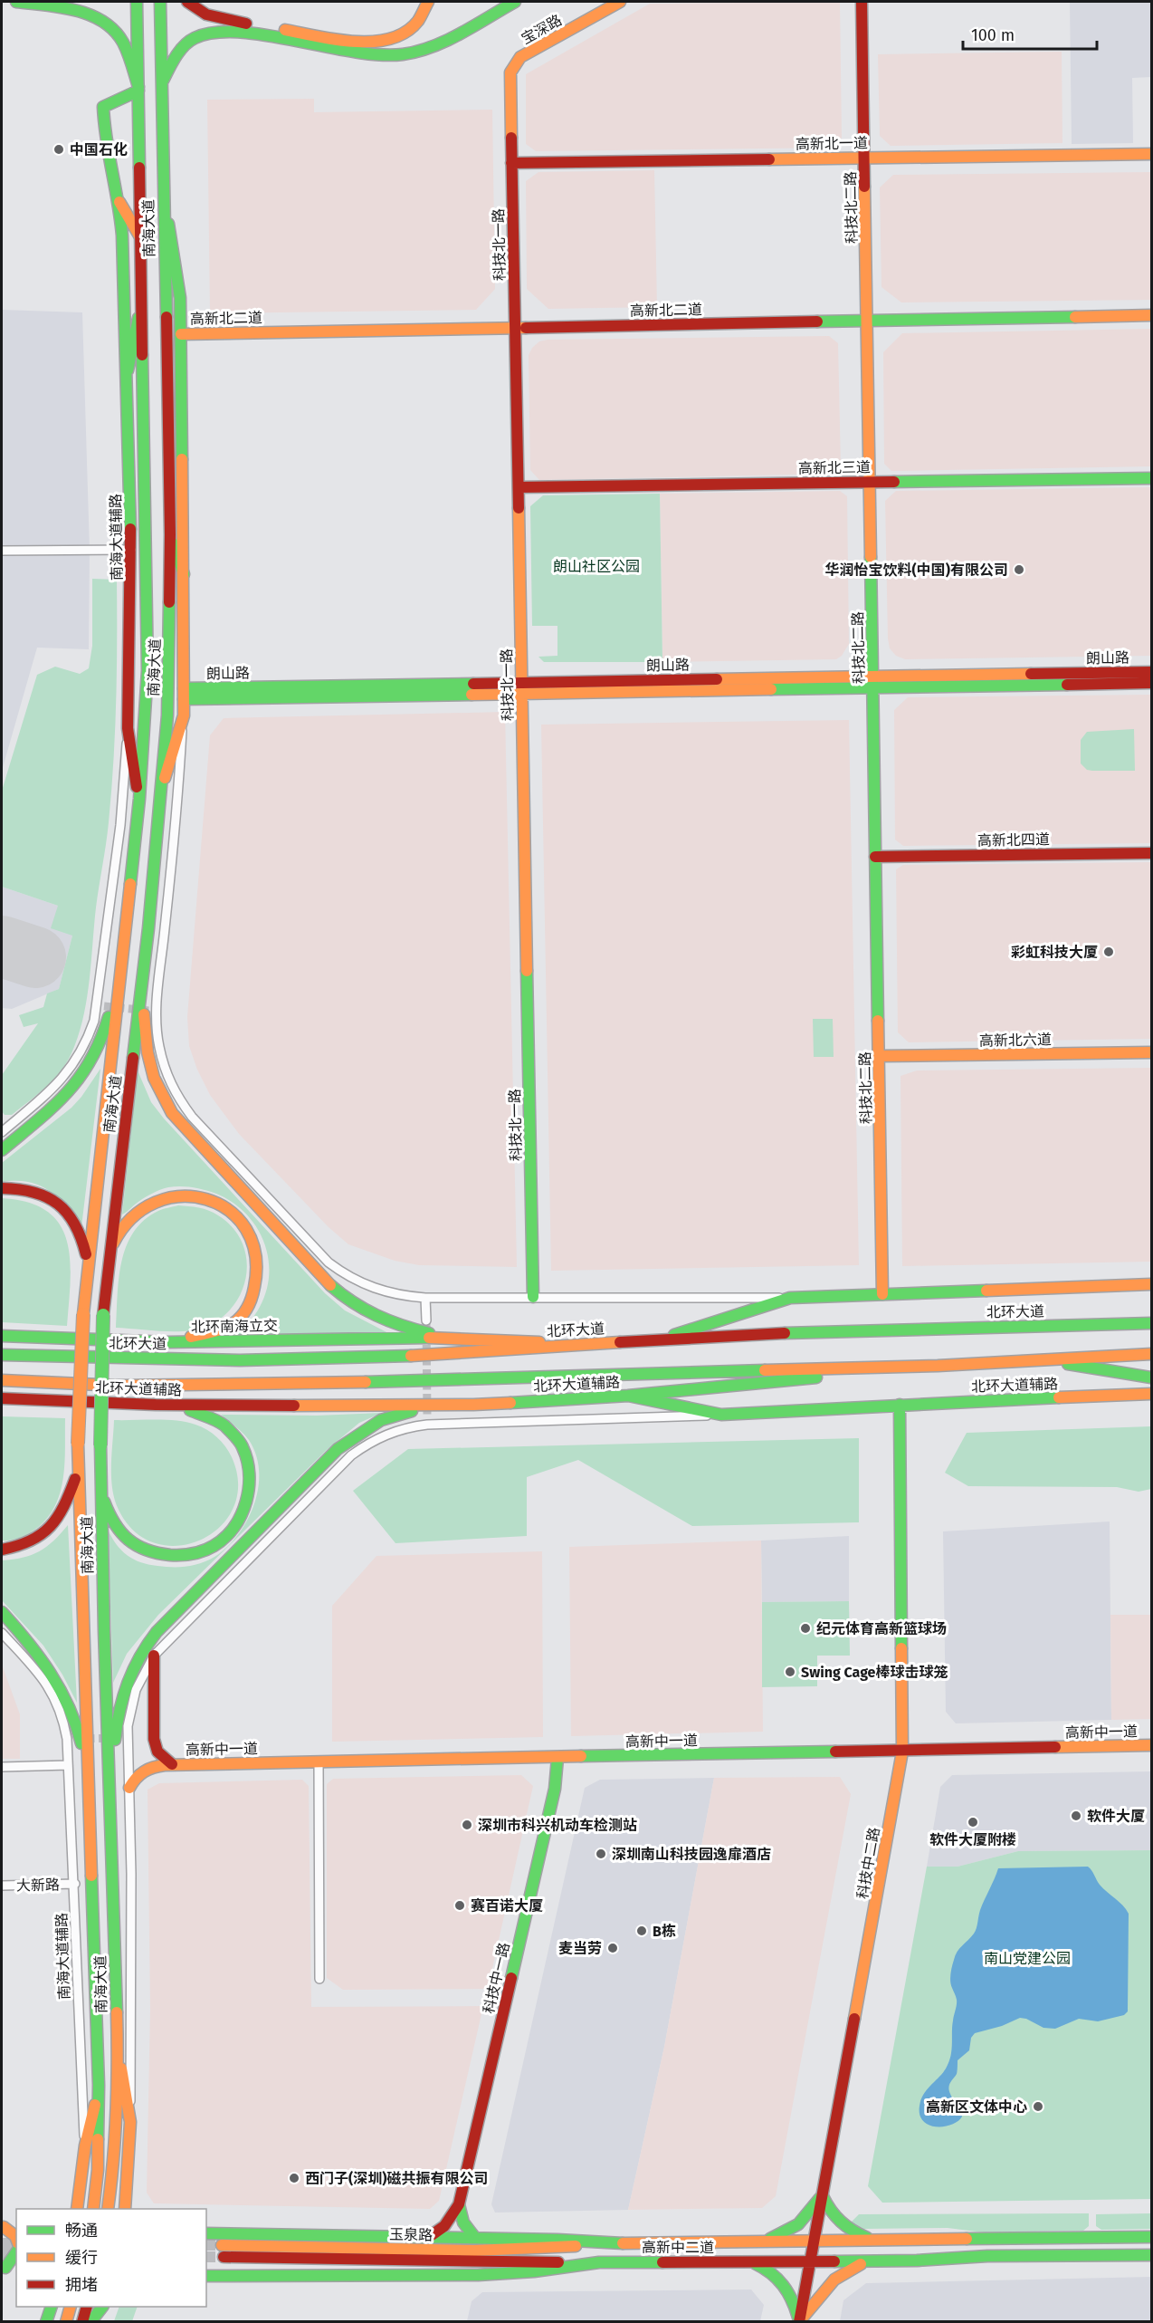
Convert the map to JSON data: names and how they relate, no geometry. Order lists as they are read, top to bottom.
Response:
{
  "streets": {
    "main road": [
      "宝深路",
      "高新北一道",
      "科技北二路",
      "南海大道",
      "科技北一路",
      "高新北二道",
      "高新北三道",
      "南海大道辅路",
      "朗山路",
      "高新北四道",
      "高新北六道",
      "北环大道",
      "北环南海立交",
      "北环大道辅路",
      "高新中一道",
      "科技中二路",
      "科技中一路",
      "玉泉路",
      "高新中二道"
    ],
    "street": ["大新路"]
  },
  "crossings": [
    ["宝深路", "科技北一路"],
    ["高新北一道", "科技北二路"],
    ["高新北一道", "科技北一路"],
    ["科技北二路", "高新北二道"],
    ["科技北二路", "高新北三道"],
    ["科技北二路", "朗山路"],
    ["科技北二路", "高新北四道"],
    ["科技北二路", "高新北六道"],
    ["南海大道", "南海大道辅路"],
    ["科技北一路", "高新北二道"],
    ["科技北一路", "高新北三道"],
    ["科技北一路", "朗山路"],
    ["南海大道辅路", "大新路"],
    ["北环大道辅路", "科技中二路"],
    ["高新中一道", "科技中二路"],
    ["高新中一道", "科技中一路"],
    ["科技中二路", "高新中二道"],
    ["科技中一路", "高新中二道"],
    ["玉泉路", "高新中二道"]
  ],
  "parks": ["朗山社区公园", "南山党建公园"],
  "places": [
    "中国石化",
    "华润怡宝饮料(中国)有限公司",
    "彩虹科技大厦",
    "纪元体育高新篮球场",
    "Swing Cage棒球击球笼",
    "软件大厦",
    "软件大厦附楼",
    "深圳市科兴机动车检测站",
    "深圳南山科技园逸扉酒店",
    "赛百诺大厦",
    "B栋",
    "麦当劳",
    "高新区文体中心",
    "西门子(深圳)磁共振有限公司"
  ],
  "legend": ["畅通", "缓行", "拥堵"],
  "scale_bar": "100 m"
}
